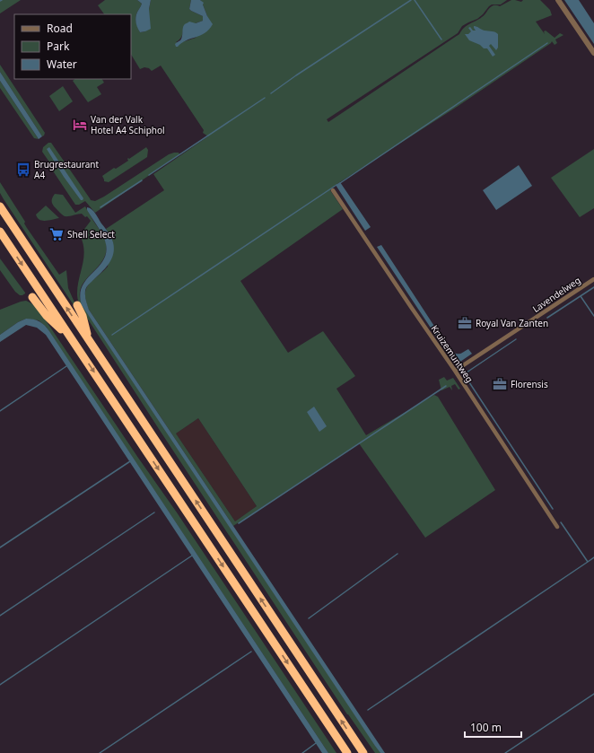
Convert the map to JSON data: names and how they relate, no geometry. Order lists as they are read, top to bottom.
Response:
{
  "streets": {
    "street": ["Lavendelweg", "Kruizemuntweg"]
  },
  "crossings": [
    ["Lavendelweg", "Kruizemuntweg"]
  ],
  "places": {
    "hotel": ["Van der Valk Hotel A4 Schiphol"],
    "bus stop": ["Brugrestaurant A4"],
    "supermarket": ["Shell Select"],
    "office": ["Royal Van Zanten", "Florensis"]
  },
  "legend": ["Road", "Park", "Water"],
  "scale_bar": "100 m"
}
